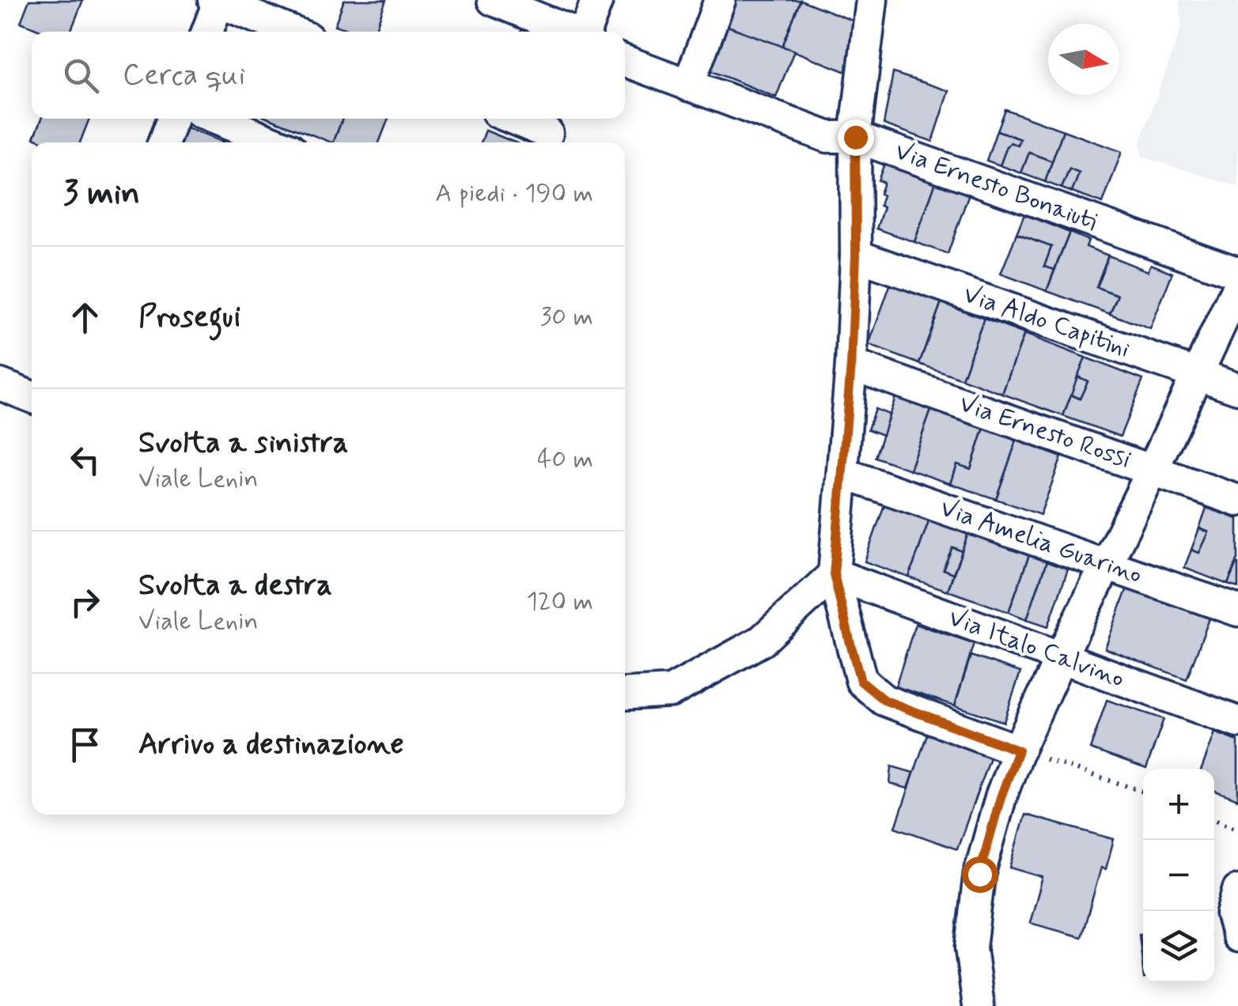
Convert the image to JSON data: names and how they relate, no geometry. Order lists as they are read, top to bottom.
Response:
{
  "streets": {
    "street": [
      "Via Ernesto Bonaiuti",
      "Via Aldo Capitini",
      "Via Ernesto Rossi",
      "Via Amelia Guarino",
      "Via Italo Calvino"
    ]
  },
  "north": "right",
  "page": {
    "search": "Cerca qui",
    "heading": ["3 min", "A piedi · 190 m"],
    "list": [
      ["Prosegui", "30 m"],
      ["Svolta a sinistra", "Viale Lenin", "40 m"],
      ["Svolta a destra", "Viale Lenin", "120 m"],
      "Arrivo a destinazione"
    ],
    "map_buttons": ["+", "−"]
  }
}
